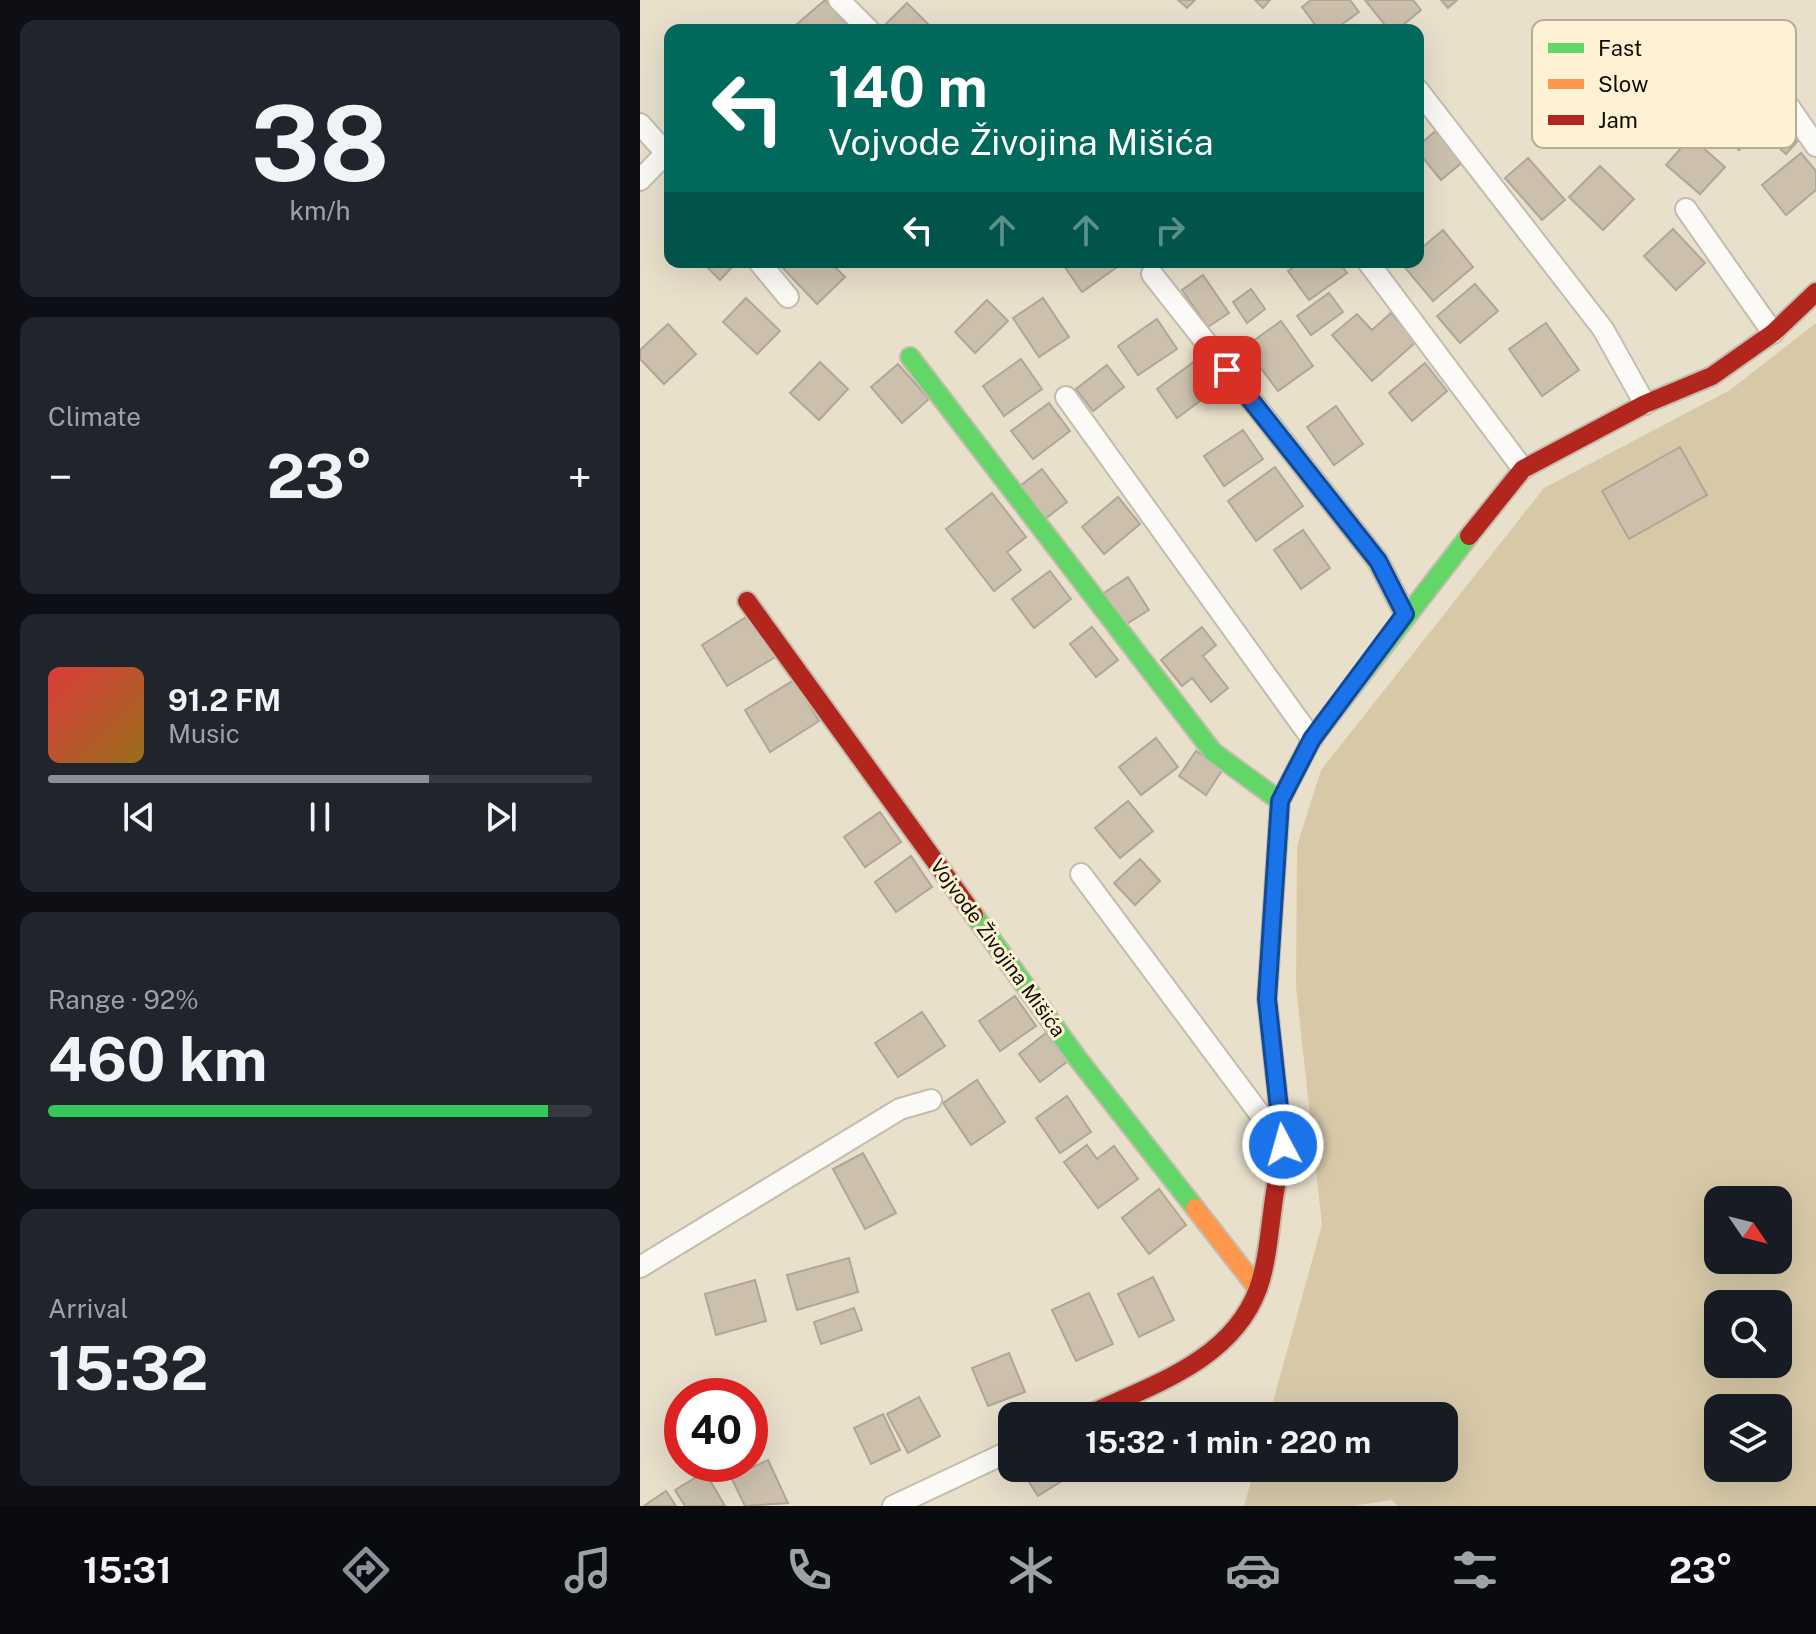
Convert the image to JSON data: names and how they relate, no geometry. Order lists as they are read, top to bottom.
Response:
{
  "streets": {
    "street": ["Vojvode Živojina Mišića"]
  },
  "legend": ["Fast", "Slow", "Jam"],
  "north": "bottom right",
  "page": {
    "tile": [
      ["38", "km/h"],
      "Climate",
      ["Range · 92%", "460 km"],
      ["Arrival", "15:32"]
    ],
    "turn": ["140 m", "Vojvode Živojina Mišića"],
    "heat": ["−", "23°", "+"],
    "song": ["91.2 FM", "Music"],
    "limit": "40",
    "trip": "15:32 · 1 min · 220 m",
    "tabs": ["15:31", "23°"]
  }
}
